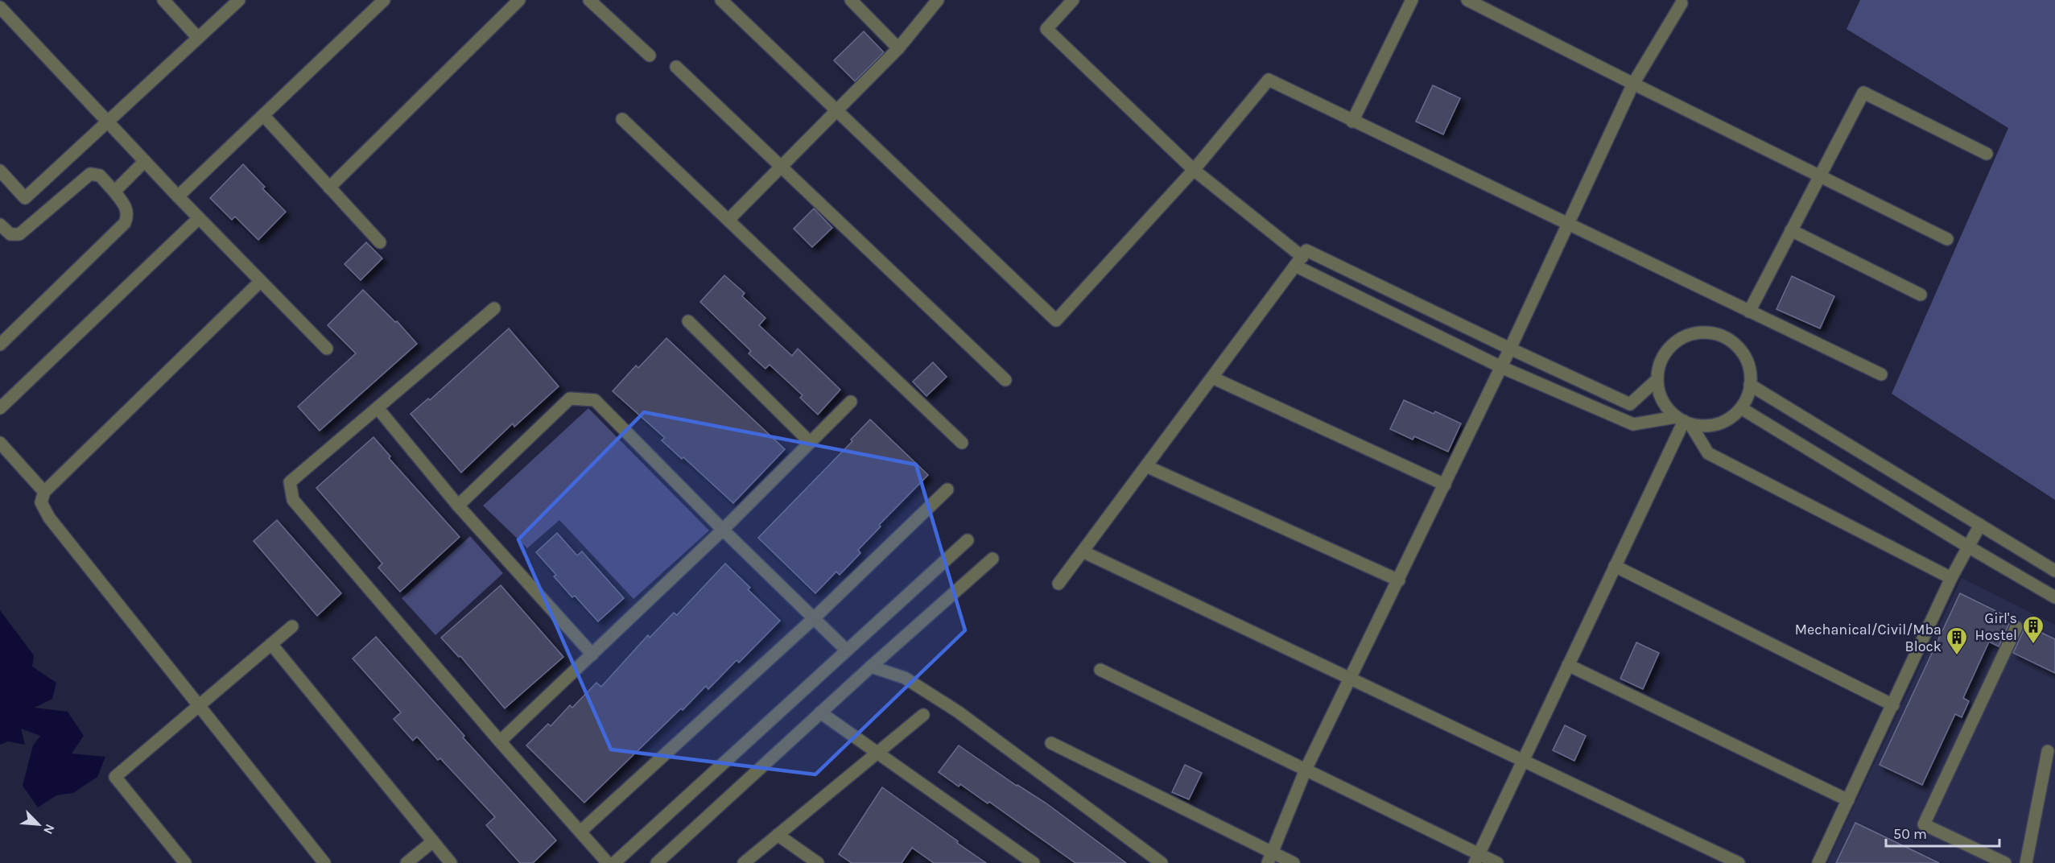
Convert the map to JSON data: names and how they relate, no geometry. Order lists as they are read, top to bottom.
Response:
{
  "places": {
    "building": ["Girl's Hostel", "Mechanical/Civil/Mba Block"]
  },
  "scale_bar": "50 m",
  "north": "bottom right"
}
